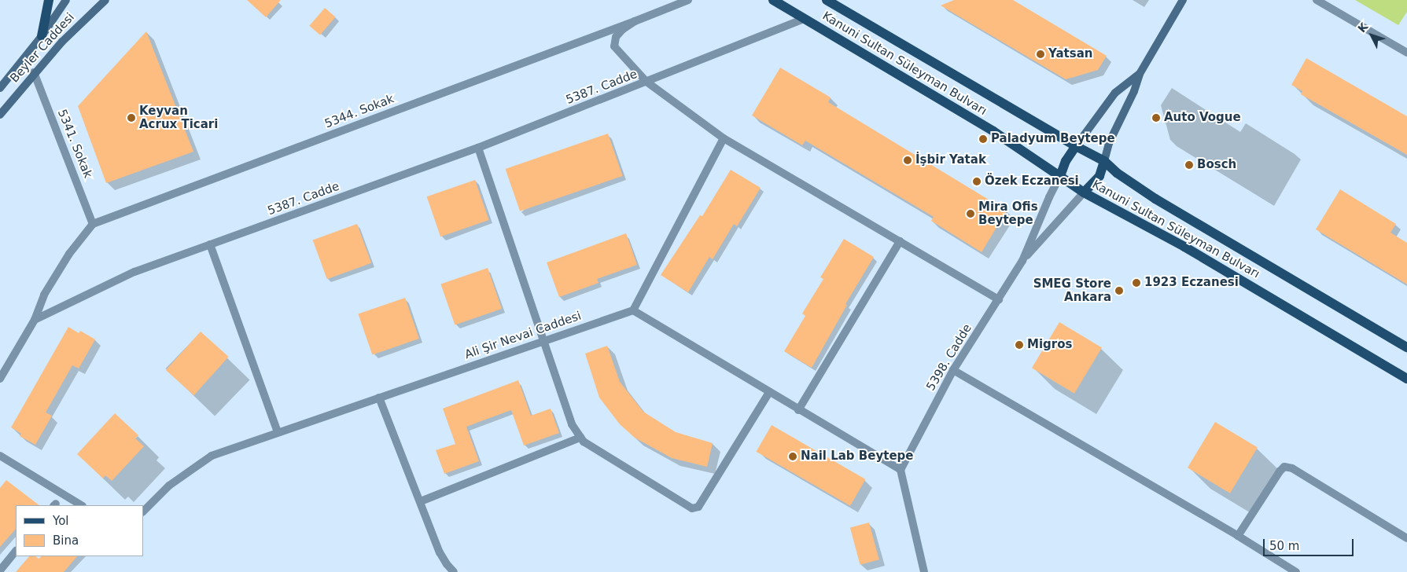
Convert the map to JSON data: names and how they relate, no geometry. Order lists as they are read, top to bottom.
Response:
{
  "streets": {
    "main road": ["Kanuni Sultan Süleyman Bulvarı"],
    "street": [
      "Beyler Caddesi",
      "5387. Cadde",
      "5344. Sokak",
      "5341. Sokak",
      "Ali Şir Nevai Caddesi",
      "5398. Cadde"
    ]
  },
  "crossings": [
    ["Beyler Caddesi", "5341. Sokak"],
    ["Kanuni Sultan Süleyman Bulvarı", "5387. Cadde"],
    ["Kanuni Sultan Süleyman Bulvarı", "5398. Cadde"],
    ["5344. Sokak", "5341. Sokak"]
  ],
  "places": [
    "Yatsan",
    "Keyvan Acrux Ticari",
    "Auto Vogue",
    "Paladyum Beytepe",
    "İşbir Yatak",
    "Bosch",
    "Özek Eczanesi",
    "Mira Ofis Beytepe",
    "1923 Eczanesi",
    "SMEG Store Ankara",
    "Migros",
    "Nail Lab Beytepe"
  ],
  "legend": ["Yol", "Bina"],
  "scale_bar": "50 m",
  "north": "top left"
}
